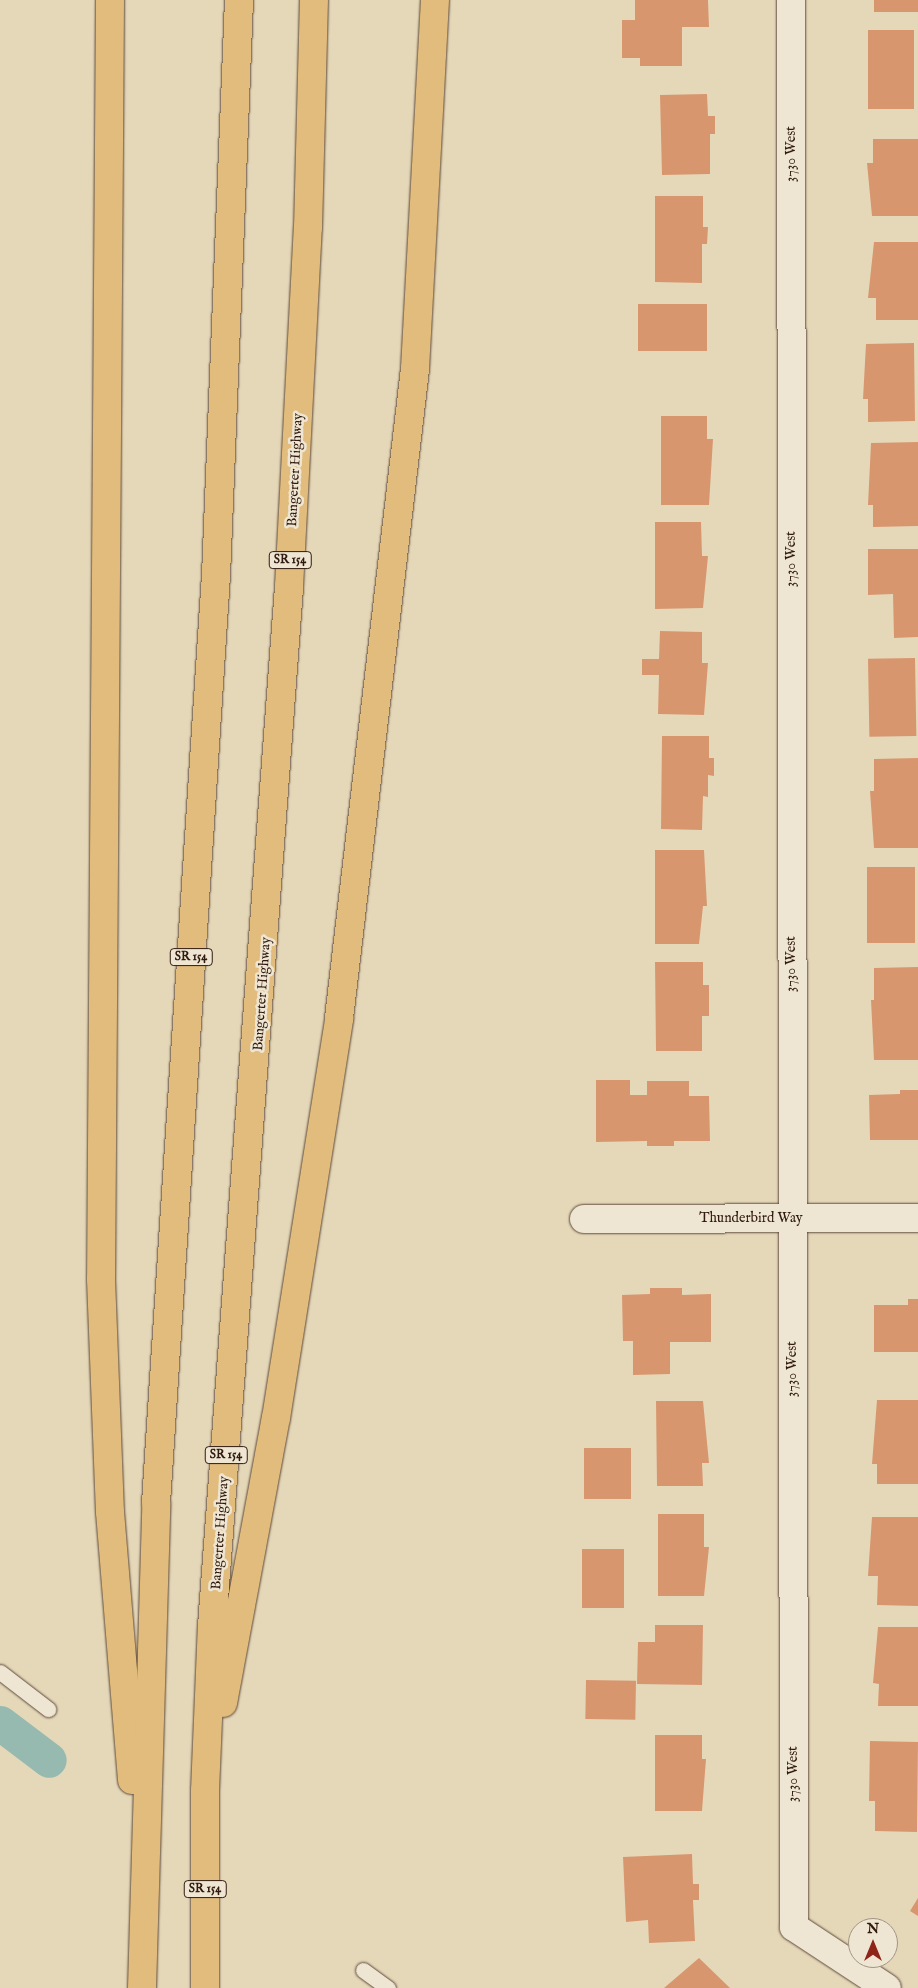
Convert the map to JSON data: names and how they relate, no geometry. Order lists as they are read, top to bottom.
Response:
{
  "streets": {
    "highway": ["Bangerter Highway", "SR 154"],
    "street": ["3730 West", "Thunderbird Way"]
  },
  "crossings": [
    ["3730 West", "Thunderbird Way"]
  ],
  "north": "top"
}
